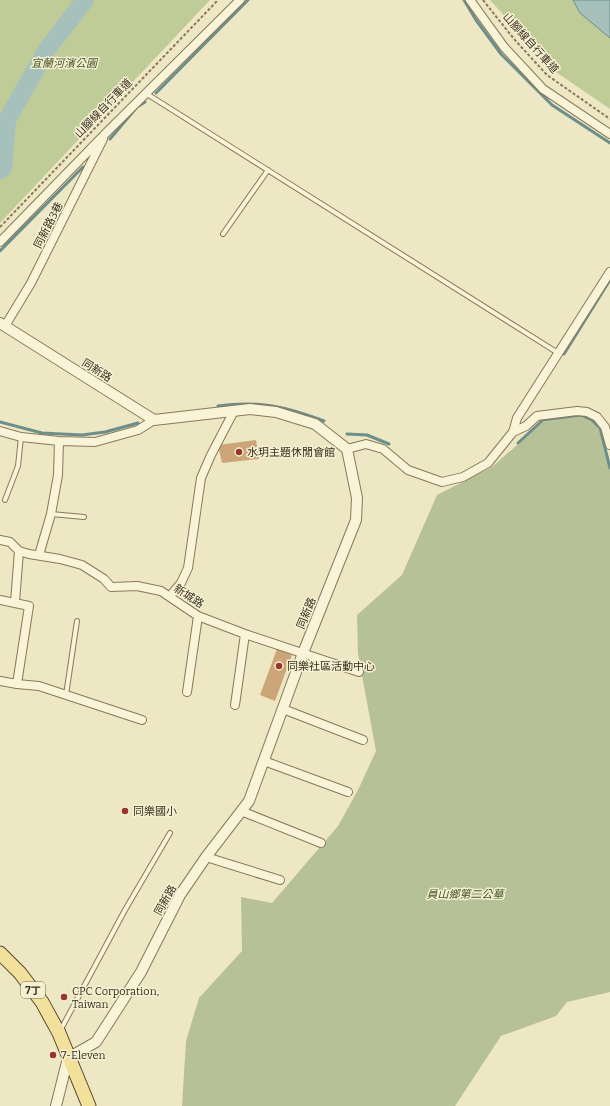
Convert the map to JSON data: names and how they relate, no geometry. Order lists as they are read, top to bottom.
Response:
{
  "streets": {
    "main road": ["7丁"],
    "street": ["同新路3巷", "同新路", "新城路"],
    "path": ["山腳線自行車道"]
  },
  "crossings": [
    ["同新路3巷", "同新路"],
    ["同新路", "新城路"],
    ["同新路", "7丁"]
  ],
  "parks": ["宜蘭河濱公園", "員山鄉第二公墓"],
  "places": [
    "水玥主題休閒會館",
    "同樂社區活動中心",
    "同樂國小",
    "CPC Corporation, Taiwan",
    "7-Eleven"
  ]
}
